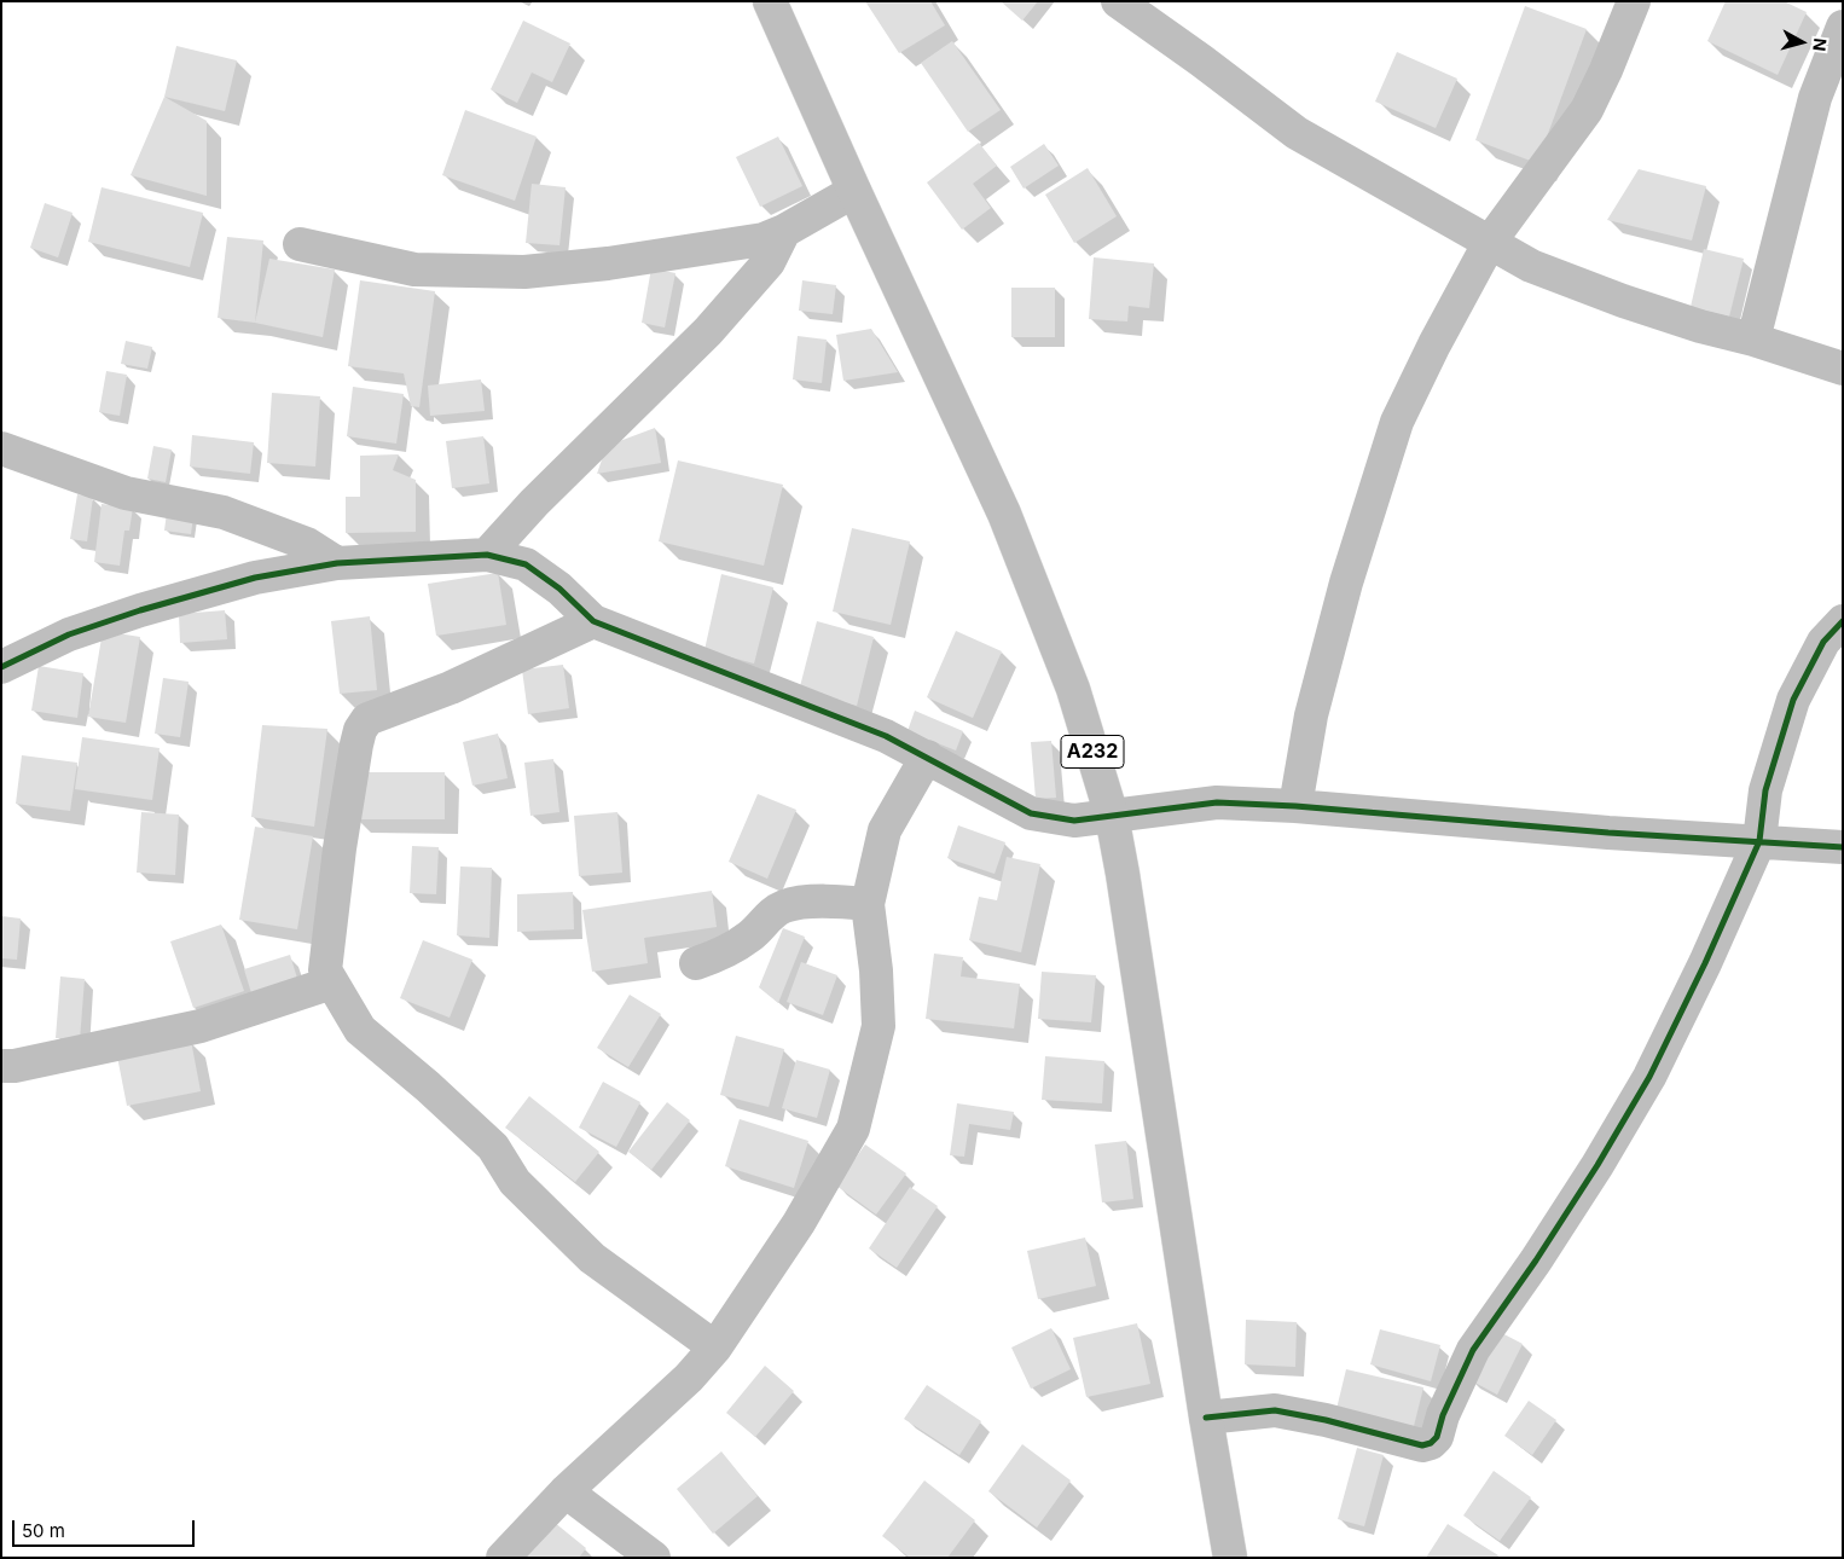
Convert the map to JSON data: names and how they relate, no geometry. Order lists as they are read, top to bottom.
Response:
{
  "streets": {
    "street": ["A232"]
  },
  "scale_bar": "50 m",
  "north": "right"
}
